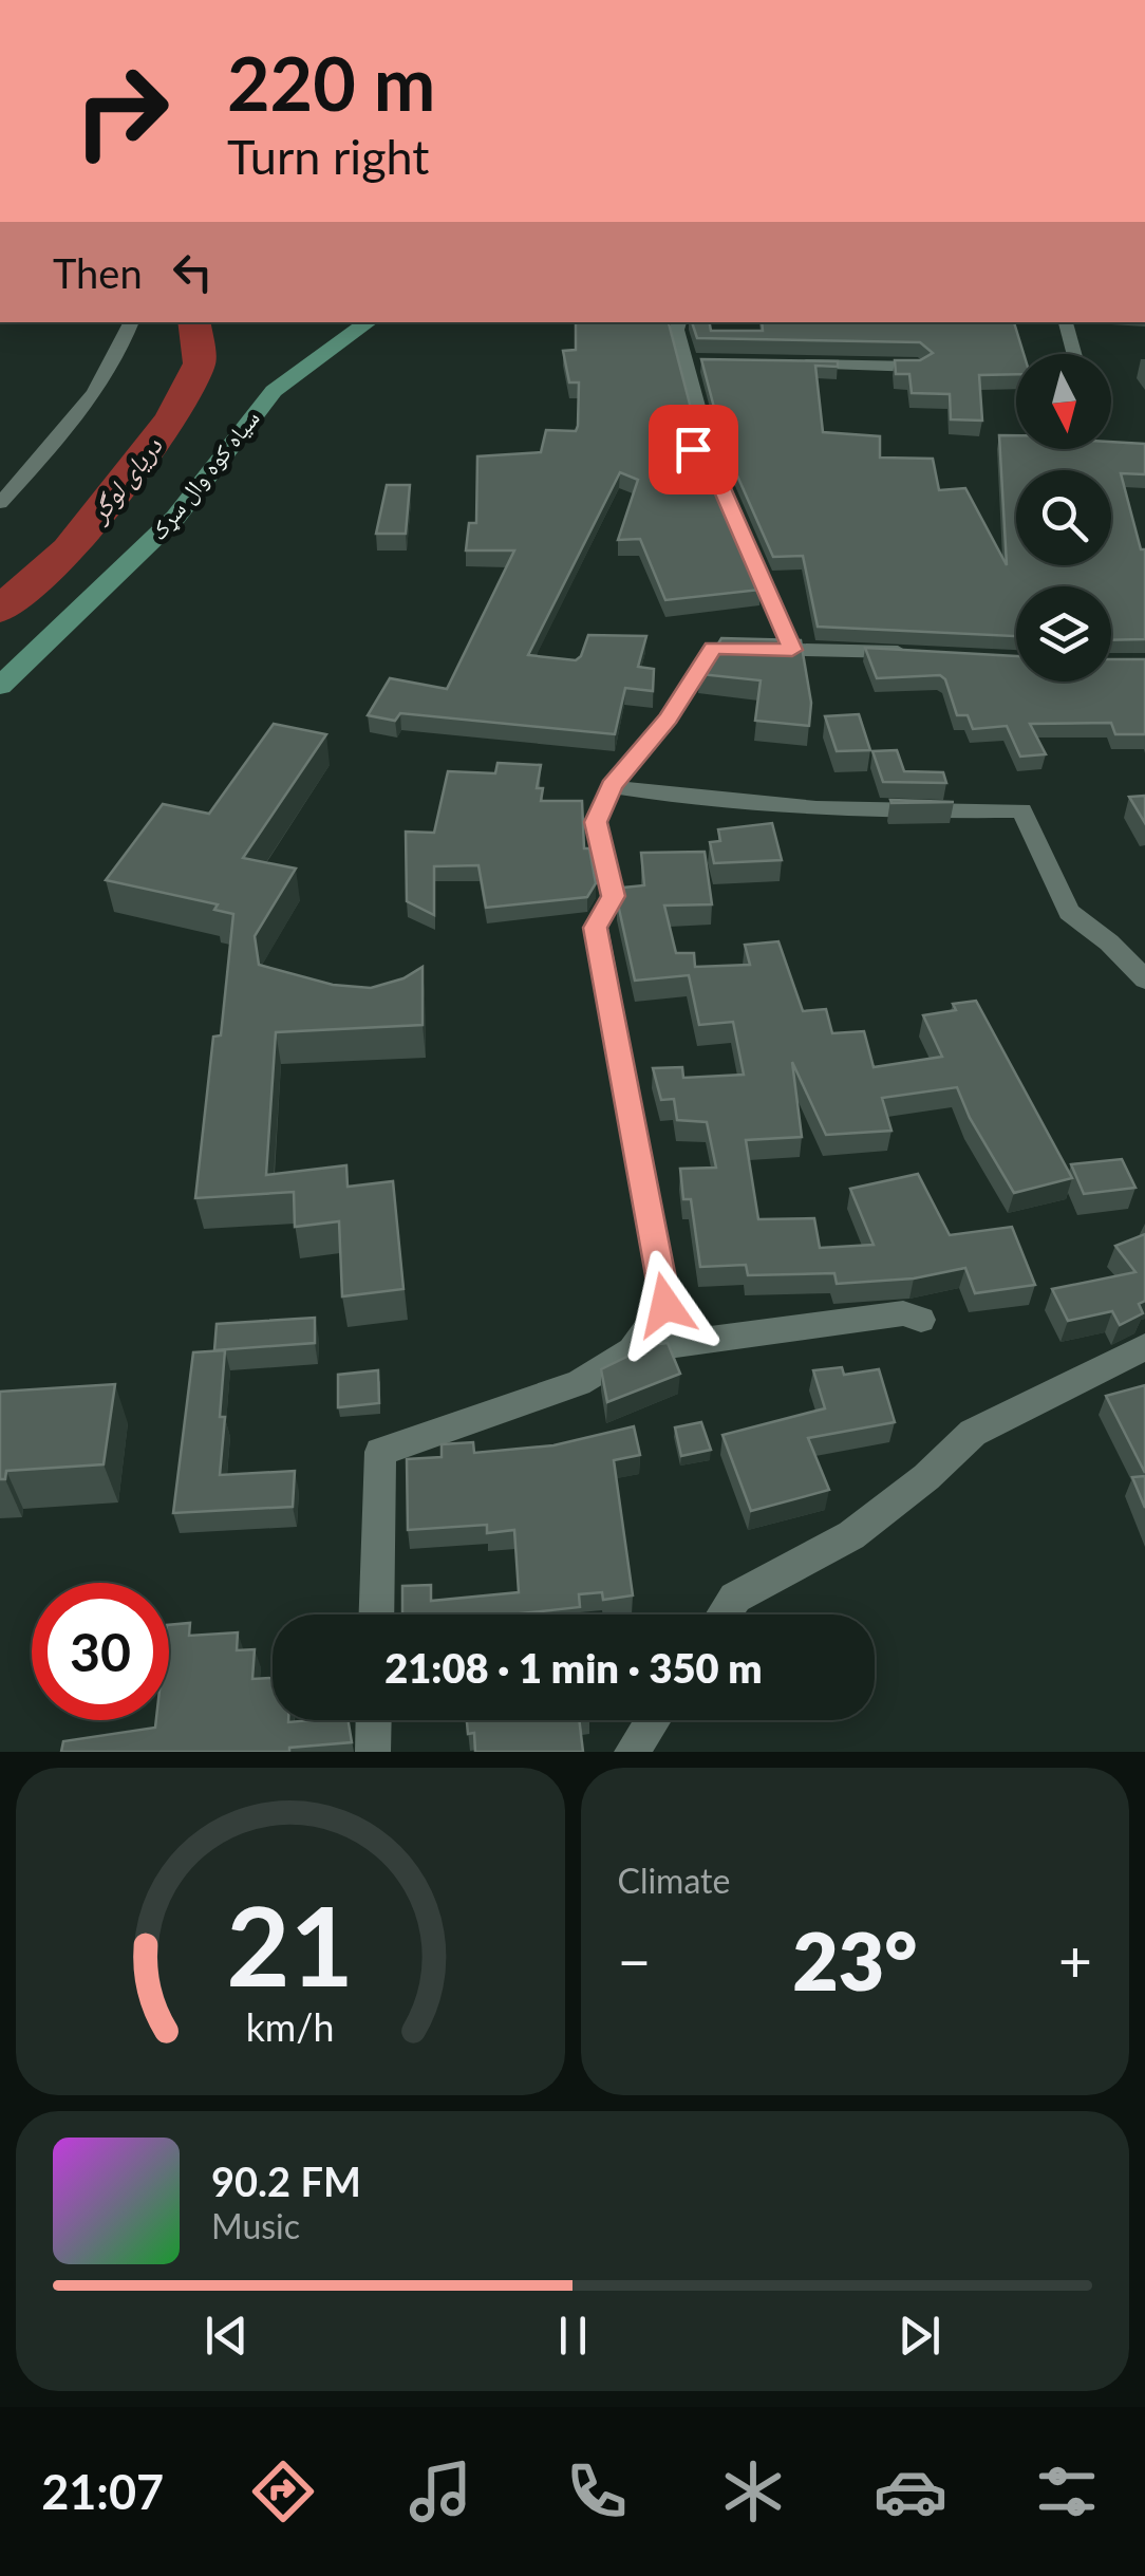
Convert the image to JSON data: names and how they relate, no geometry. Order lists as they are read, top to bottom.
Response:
{
  "streets": {
    "street": ["سیاه کوه وال سړک"]
  },
  "water": ["دریای لوگر"],
  "north": "bottom",
  "page": {
    "turn": ["220 m", "Turn right"],
    "then": "Then",
    "limit": "30",
    "trip": "21:08 · 1 min · 350 m",
    "tile": "Climate",
    "heat": ["−", "23°", "+"],
    "song": ["90.2 FM", "Music"],
    "tabs": "21:07",
    "gauge": ["21", "km/h"]
  }
}
